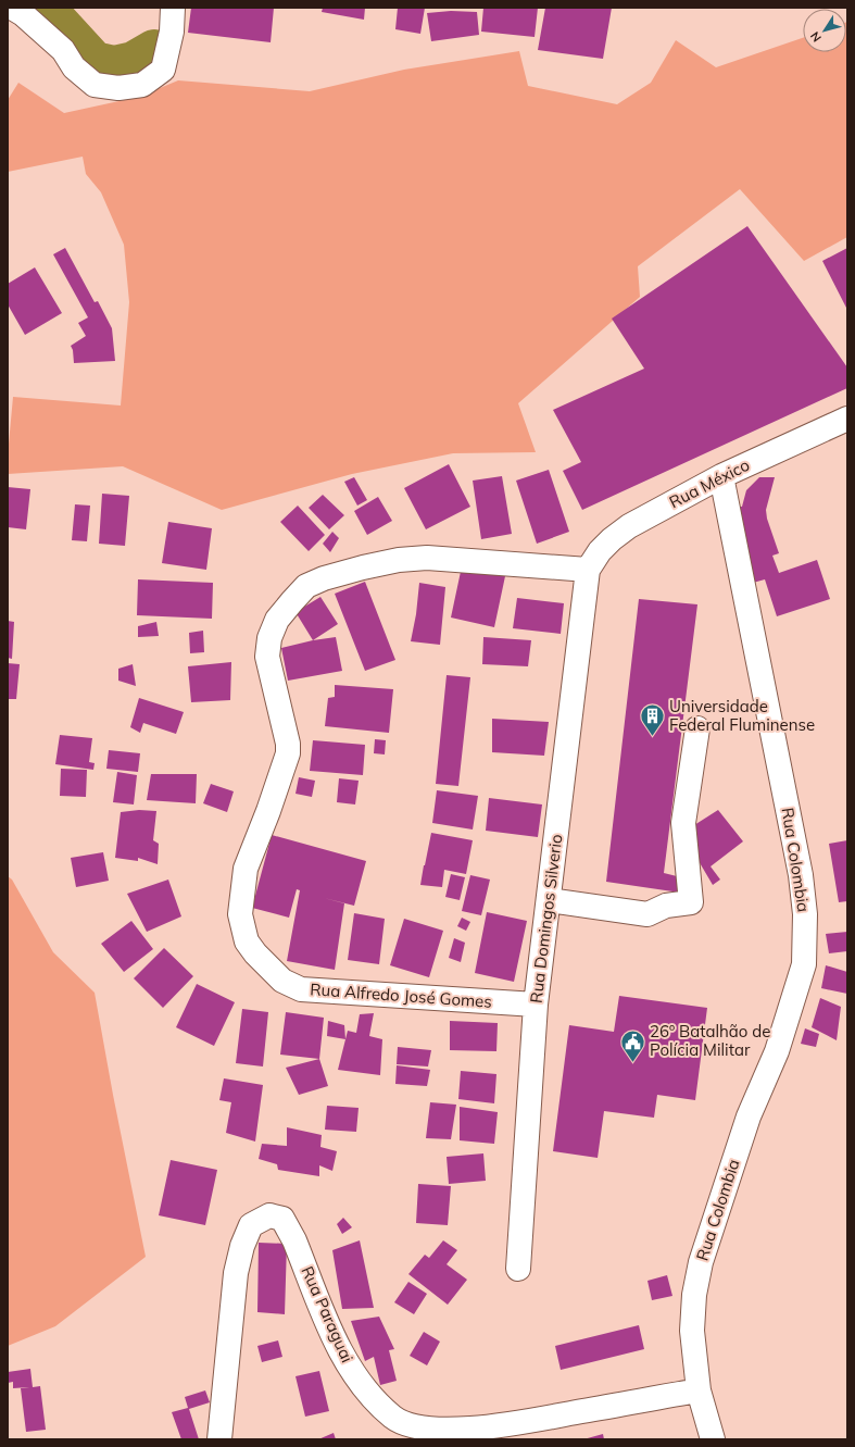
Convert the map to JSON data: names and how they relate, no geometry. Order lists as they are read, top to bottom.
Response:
{
  "streets": {
    "street": [
      "Rua México",
      "Rua Colombia",
      "Rua Domingos Silverio",
      "Rua Alfredo José Gomes",
      "Rua Paraguai"
    ]
  },
  "crossings": [
    ["Rua México", "Rua Colombia"],
    ["Rua México", "Rua Domingos Silverio"],
    ["Rua México", "Rua Alfredo José Gomes"],
    ["Rua Colombia", "Rua Paraguai"],
    ["Rua Domingos Silverio", "Rua Alfredo José Gomes"]
  ],
  "places": {
    "building": ["Universidade Federal Fluminense"],
    "public building": ["26º Batalhão de Polícia Militar"]
  },
  "north": "bottom left"
}
